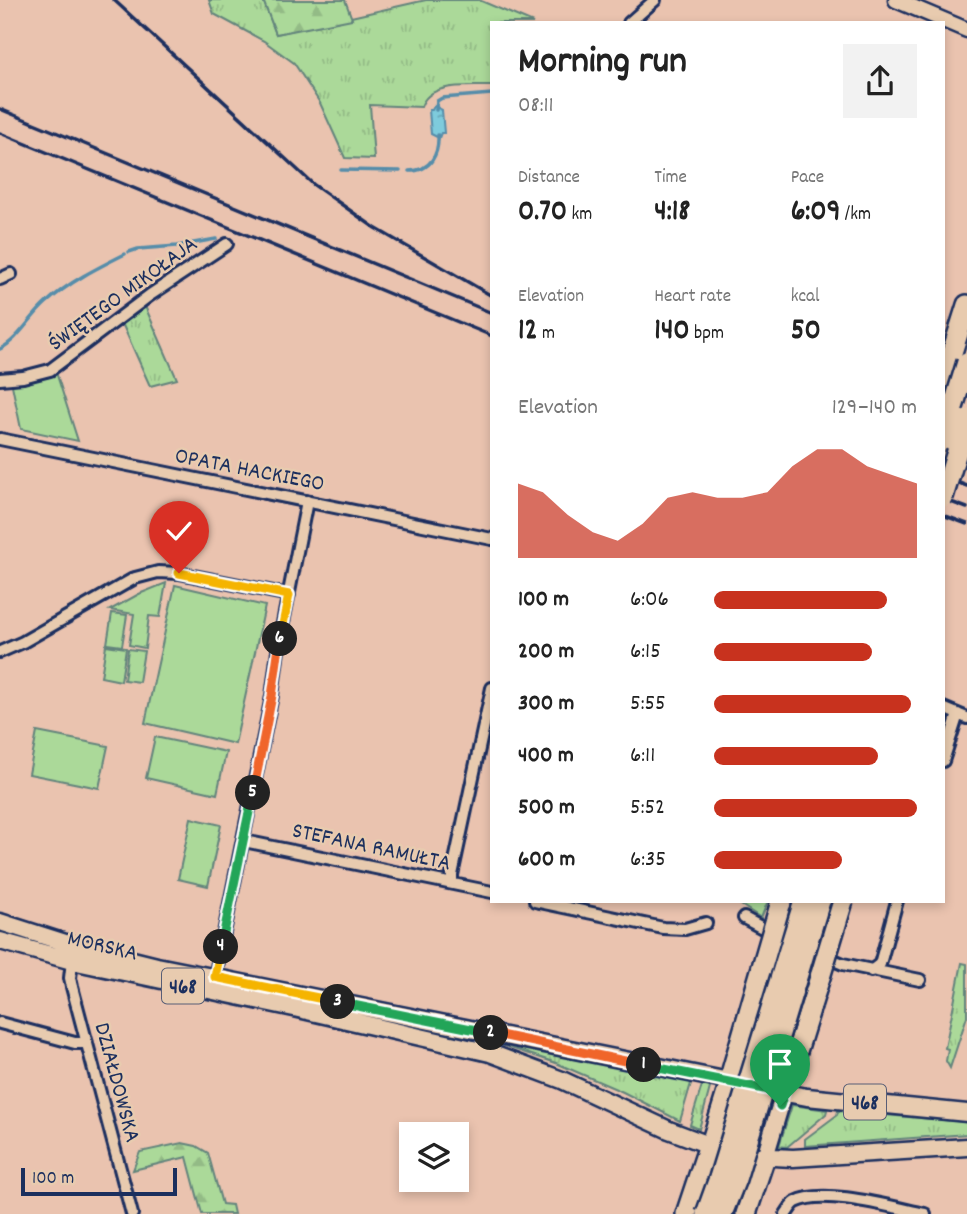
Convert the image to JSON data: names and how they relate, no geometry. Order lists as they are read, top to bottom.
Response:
{
  "streets": {
    "main road": ["MORSKA", "468"],
    "street": [
      "ŚWIĘTEGO MIKOŁAJA",
      "OPATA HACKIEGO",
      "STEFANA RAMUŁTA",
      "DZIAŁDOWSKA"
    ]
  },
  "crossings": [
    ["MORSKA", "DZIAŁDOWSKA"]
  ],
  "scale_bar": "100 m",
  "page": {
    "heading": ["Morning run", "08:11"],
    "stats": [
      ["Distance", "0.70 km"],
      ["Time", "4:18"],
      ["Pace", "6:09 /km"],
      ["Elevation", "12 m"],
      ["Heart rate", "140 bpm"],
      ["kcal", "50"]
    ],
    "chart": ["Elevation", "129–140 m"],
    "list": [
      {
        "name": "100 m",
        "note": "6:06"
      },
      {
        "name": "200 m",
        "note": "6:15"
      },
      {
        "name": "300 m",
        "note": "5:55"
      },
      {
        "name": "400 m",
        "note": "6:11"
      },
      {
        "name": "500 m",
        "note": "5:52"
      },
      {
        "name": "600 m",
        "note": "6:35"
      }
    ],
    "pins": [
      "6",
      "5",
      "4",
      "3",
      "2",
      "1"
    ],
    "scale": "100 m"
  }
}
